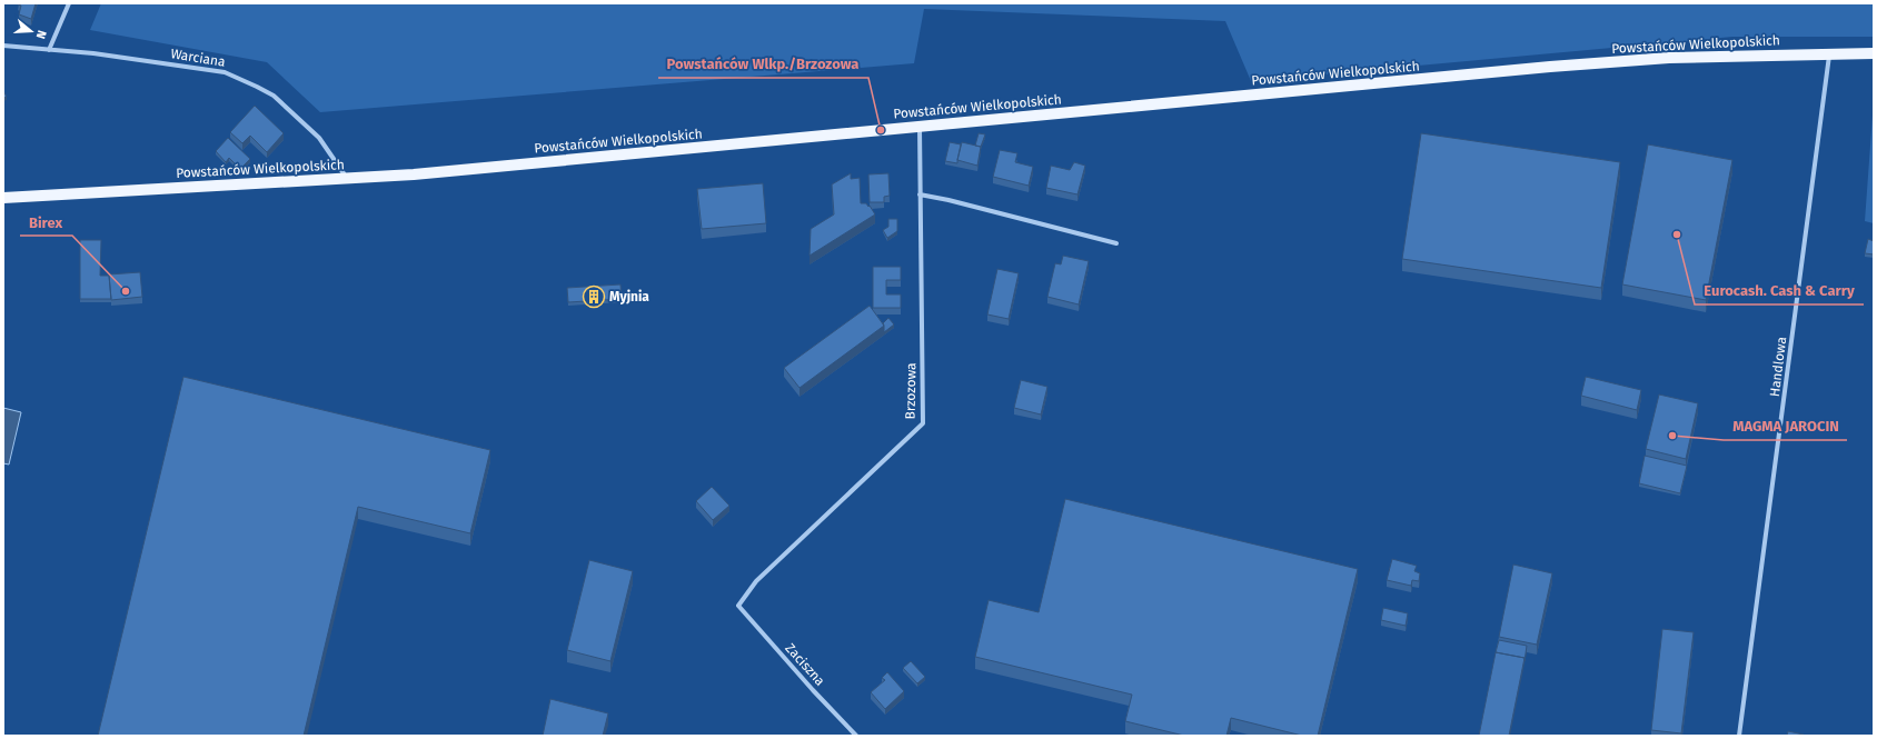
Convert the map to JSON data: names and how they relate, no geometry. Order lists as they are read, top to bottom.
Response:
{
  "streets": {
    "main road": ["Powstańców Wielkopolskich"],
    "street": [
      "Warciana",
      "Handlowa",
      "Brzozowa",
      "Zaciszna"
    ]
  },
  "crossings": [
    ["Powstańców Wielkopolskich", "Warciana"],
    ["Powstańców Wielkopolskich", "Handlowa"],
    ["Powstańców Wielkopolskich", "Brzozowa"],
    ["Brzozowa", "Zaciszna"]
  ],
  "places": {
    "other": [
      "Powstańców Wlkp./Brzozowa",
      "Eurocash. Cash & Carry",
      "Birex",
      "MAGMA JAROCIN"
    ],
    "building": ["Myjnia"]
  },
  "north": "right"
}
